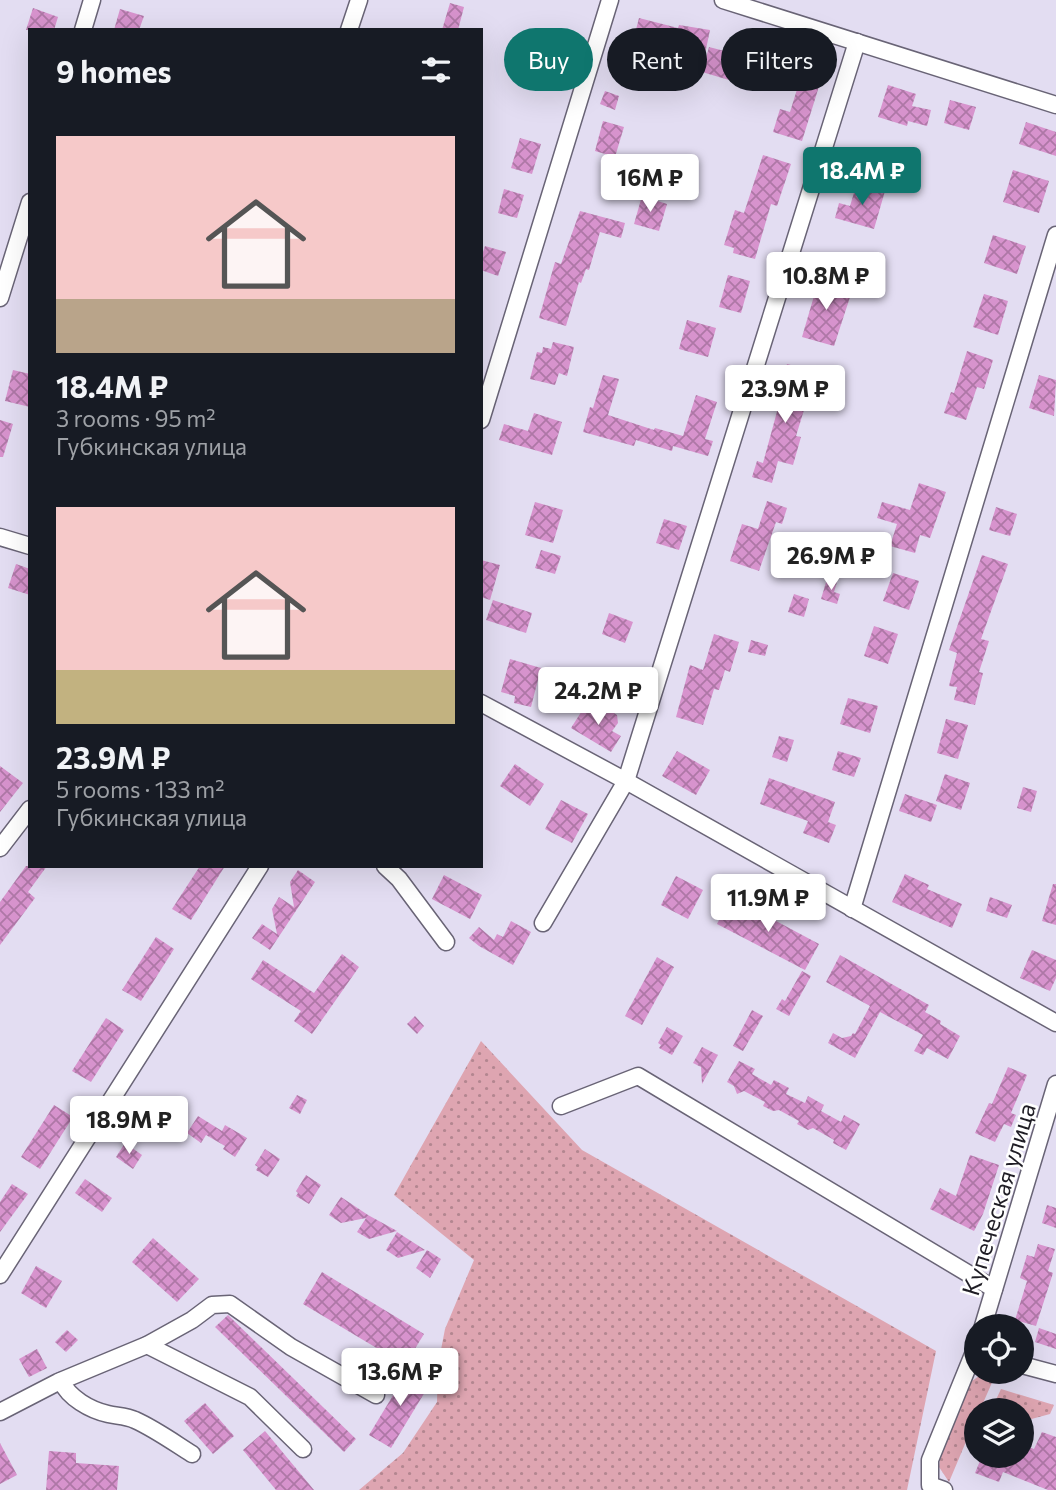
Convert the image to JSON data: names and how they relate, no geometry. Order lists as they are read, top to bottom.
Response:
{
  "streets": {
    "street": ["Купеческая улица"]
  },
  "page": {
    "chip": ["Buy", "Rent", "Filters"],
    "heading": "9 homes",
    "list": [
      {
        "name": "18.4M ₽",
        "note": "3 rooms · 95 m² · Губкинская улица"
      },
      {
        "name": "23.9M ₽",
        "note": "5 rooms · 133 m² · Губкинская улица"
      }
    ],
    "price": [
      "18.4M ₽",
      "16M ₽",
      "10.8M ₽",
      "23.9M ₽",
      "26.9M ₽",
      "24.2M ₽",
      "11.9M ₽",
      "18.9M ₽",
      "13.6M ₽"
    ]
  }
}
